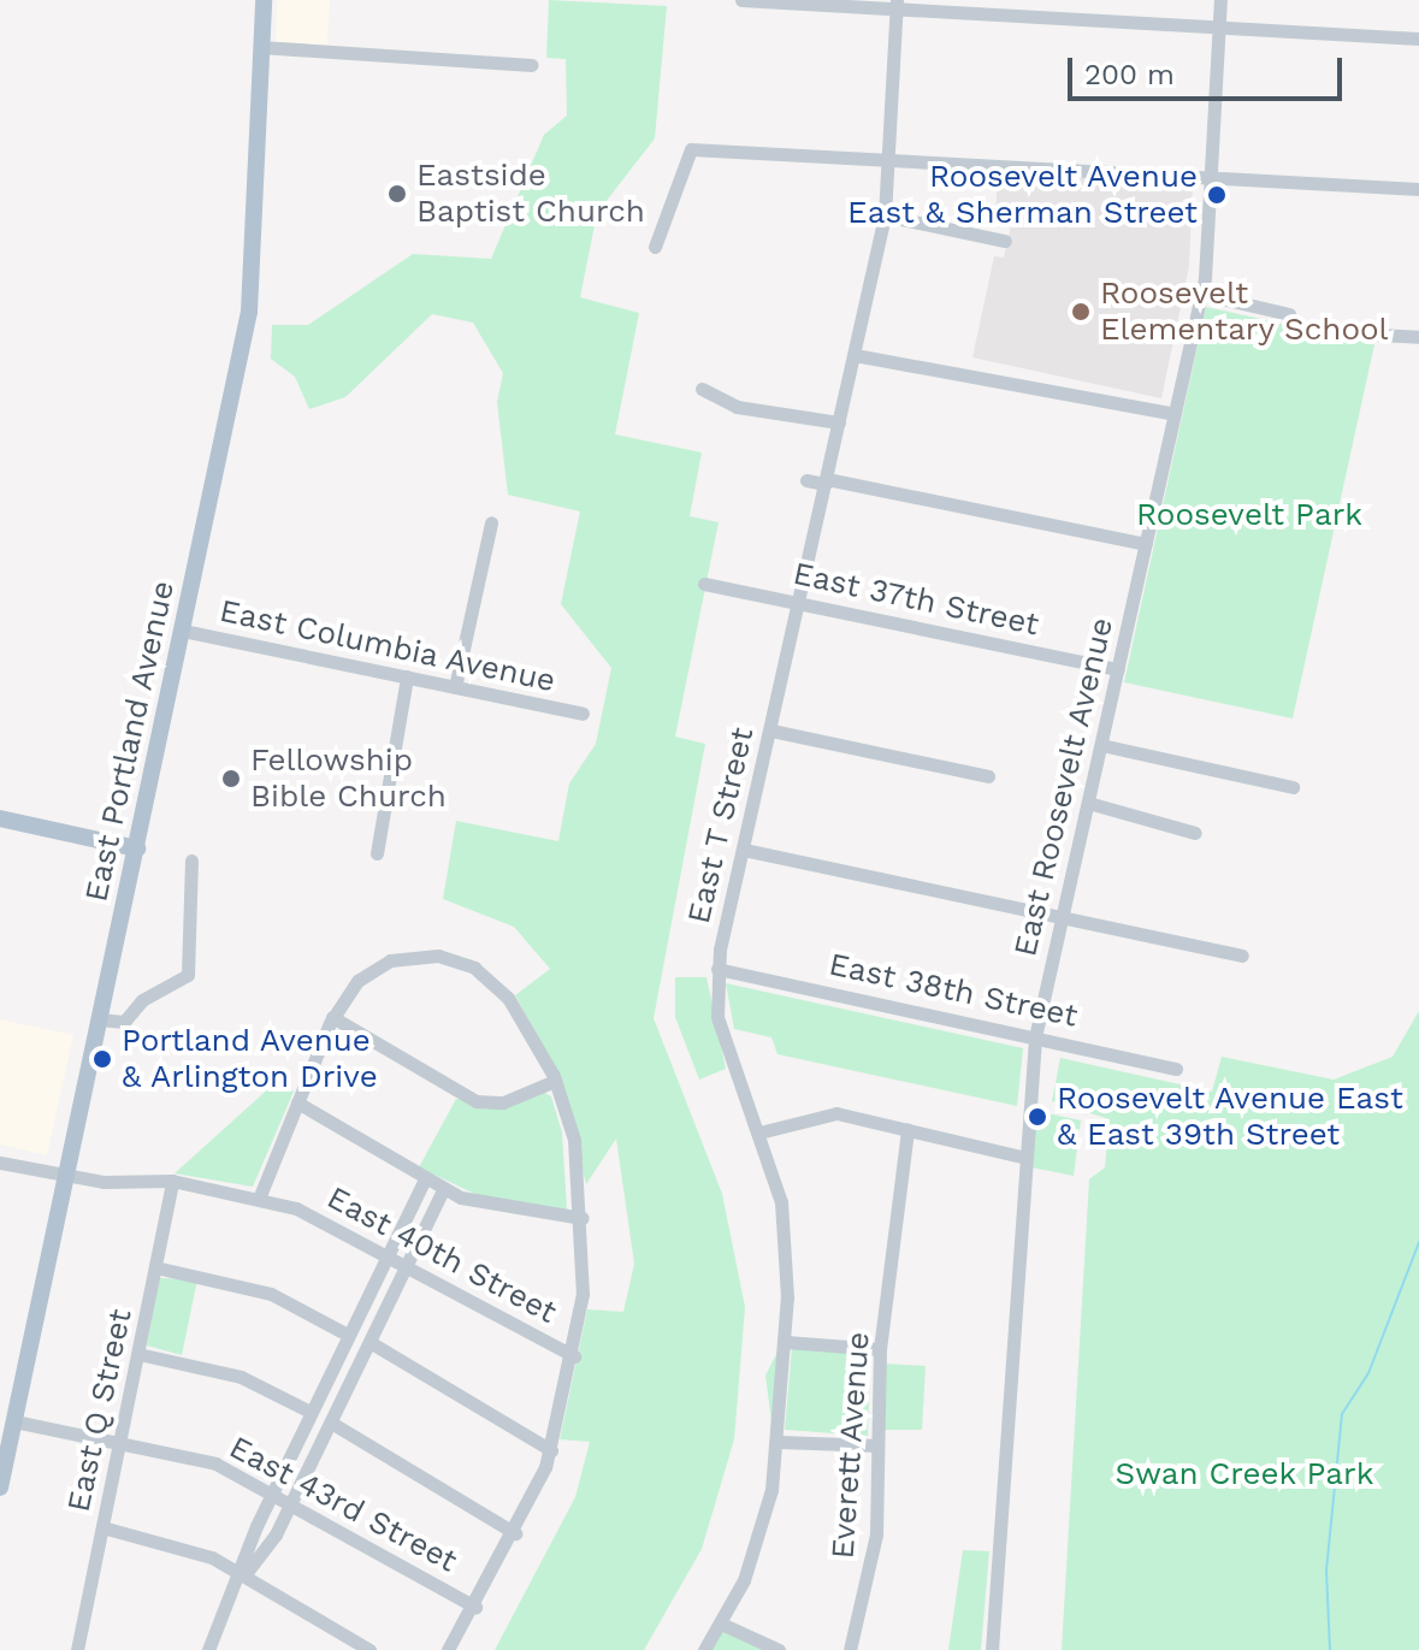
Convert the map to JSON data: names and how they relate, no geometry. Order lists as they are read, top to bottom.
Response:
{
  "streets": {
    "main road": ["East Portland Avenue"],
    "street": [
      "East 37th Street",
      "East Columbia Avenue",
      "East Roosevelt Avenue",
      "East T Street",
      "East 38th Street",
      "East 40th Street",
      "East Q Street",
      "Everett Avenue",
      "East 43rd Street"
    ]
  },
  "crossings": [
    ["East 37th Street", "East Roosevelt Avenue"],
    ["East 37th Street", "East T Street"],
    ["East Columbia Avenue", "East Portland Avenue"],
    ["East Portland Avenue", "East 40th Street"],
    ["East Portland Avenue", "East 43rd Street"],
    ["East Roosevelt Avenue", "East 38th Street"],
    ["East T Street", "East 38th Street"],
    ["East 40th Street", "East Q Street"],
    ["East Q Street", "East 43rd Street"]
  ],
  "parks": ["Roosevelt Park", "Swan Creek Park"],
  "places": [
    "Eastside Baptist Church",
    "Roosevelt Avenue East & Sherman Street",
    "Roosevelt Elementary School",
    "Fellowship Bible Church",
    "Portland Avenue & Arlington Drive",
    "Roosevelt Avenue East & East 39th Street"
  ],
  "scale_bar": "200 m"
}
